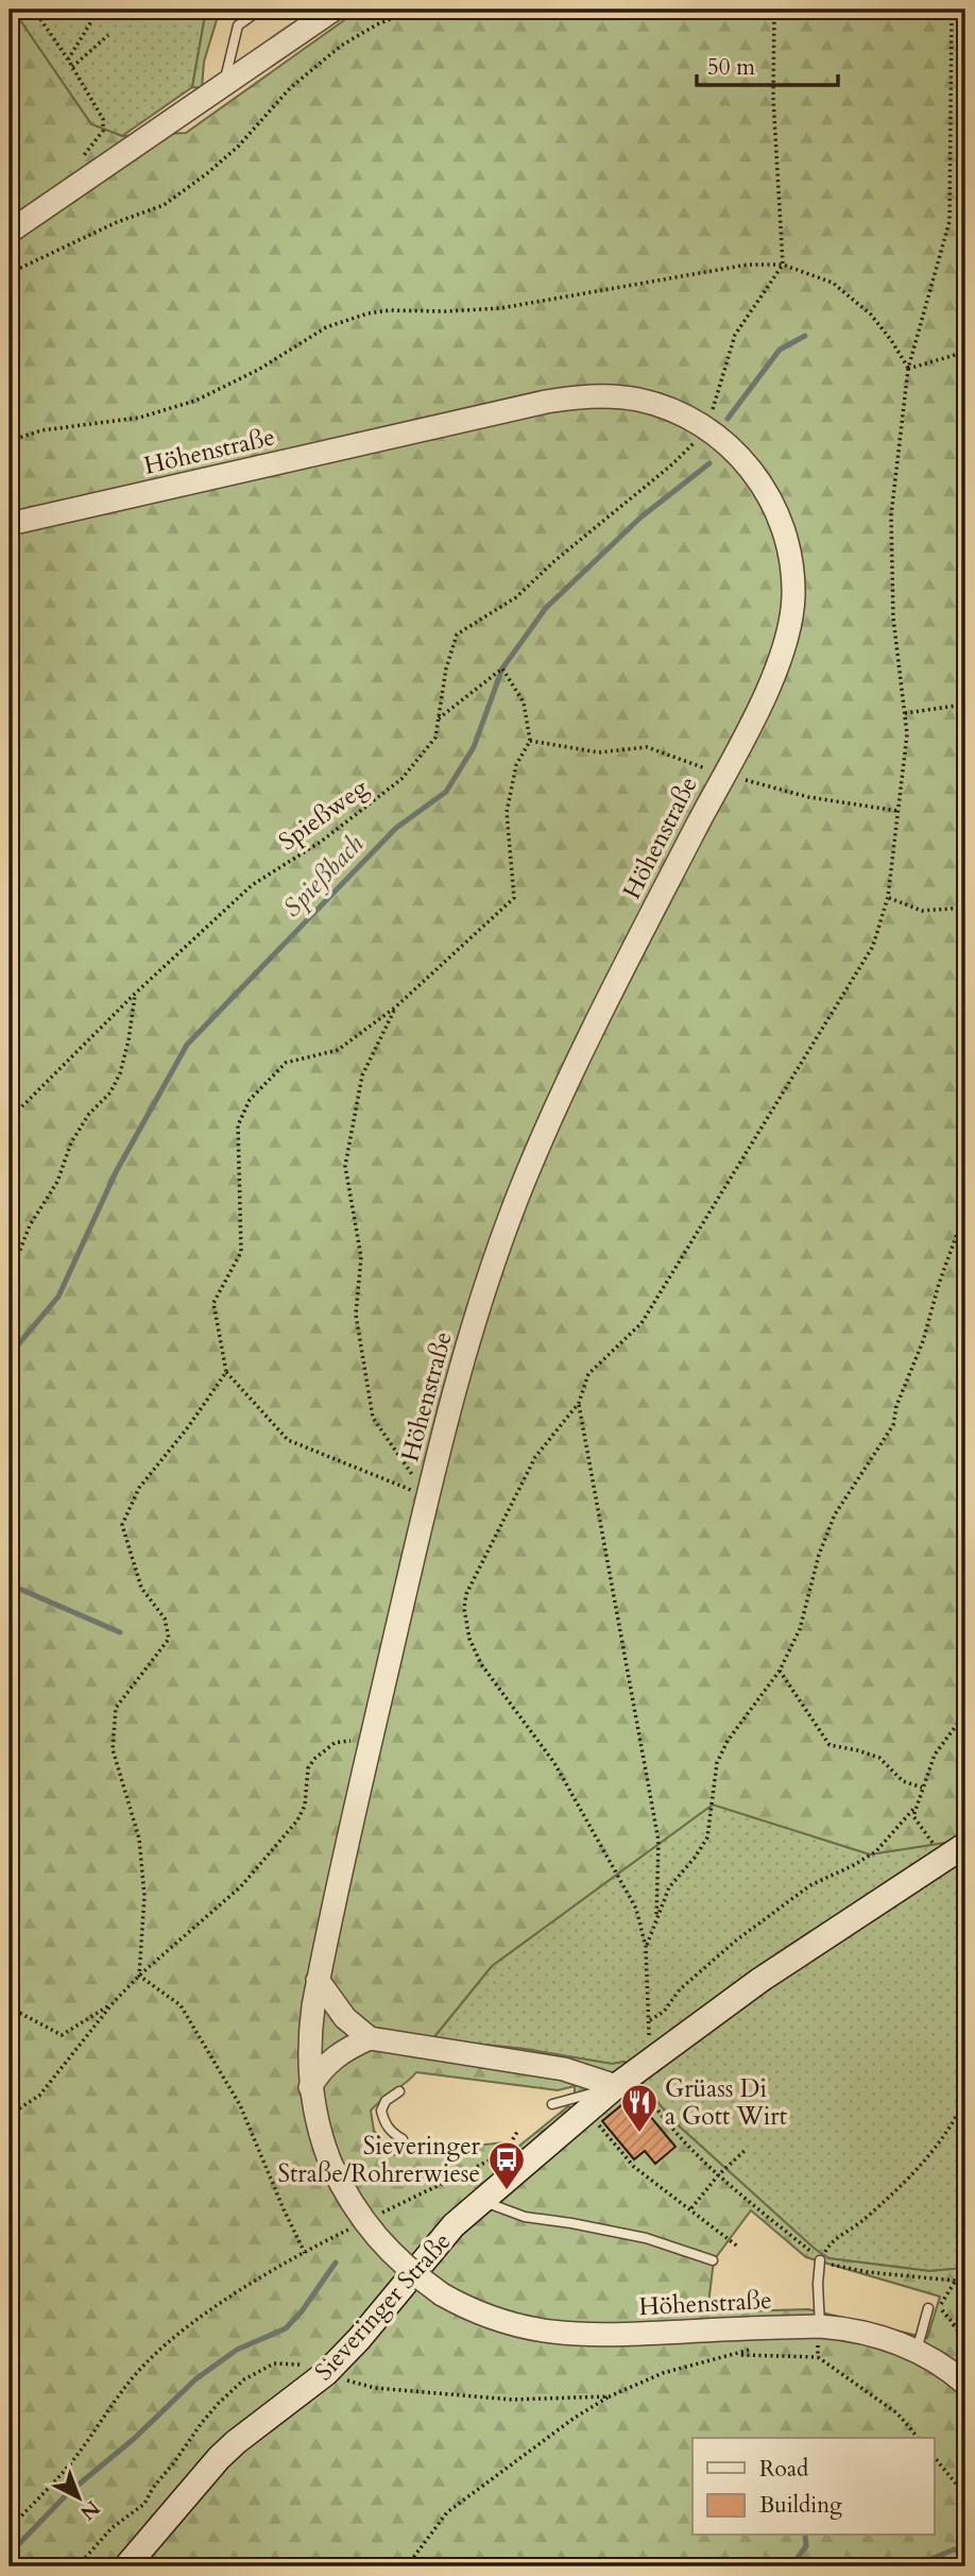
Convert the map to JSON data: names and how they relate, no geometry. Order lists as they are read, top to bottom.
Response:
{
  "streets": {
    "main road": ["Sieveringer Straße"],
    "street": ["Höhenstraße"],
    "path": ["Spießweg"]
  },
  "crossings": [
    ["Höhenstraße", "Spießweg"]
  ],
  "water": ["Spießbach"],
  "places": {
    "restaurant": ["Grüass Di a Gott Wirt"],
    "bus stop": ["Sieveringer Straße/Rohrerwiese"]
  },
  "legend": ["Road", "Building"],
  "scale_bar": "50 m",
  "north": "bottom right"
}
